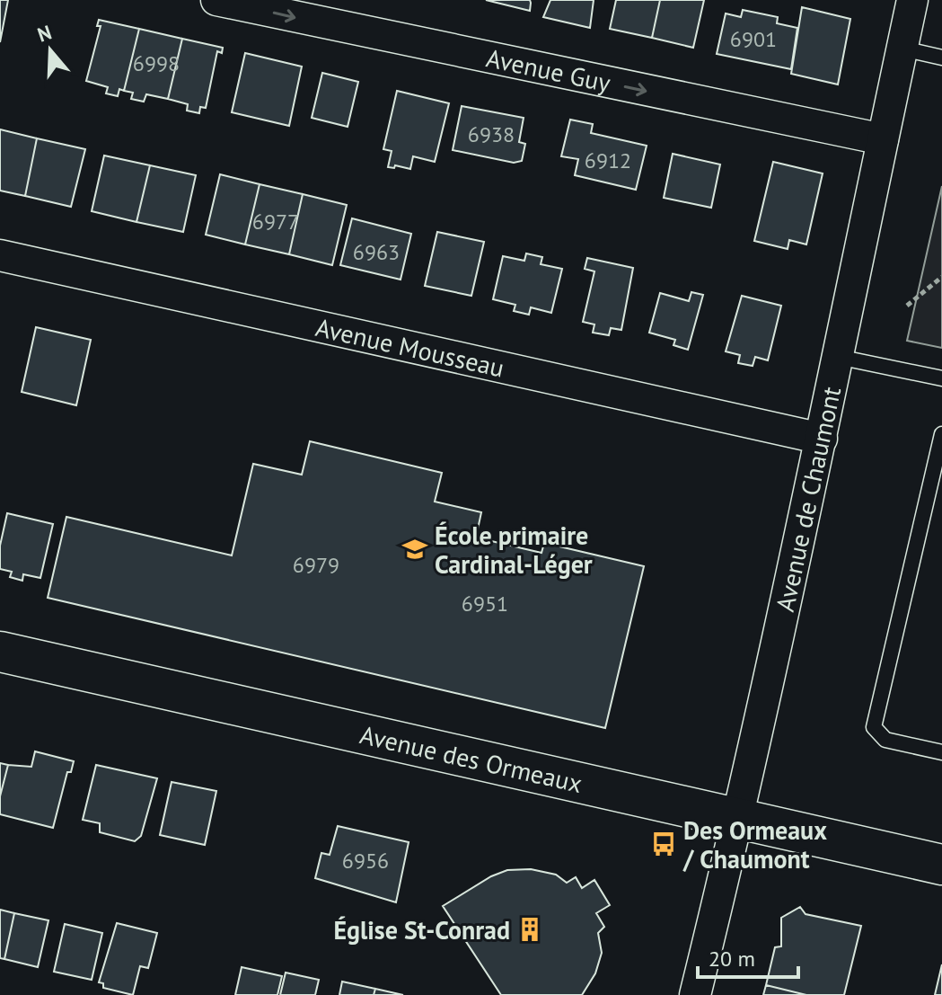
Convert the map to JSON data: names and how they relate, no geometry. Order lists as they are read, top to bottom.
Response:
{
  "streets": {
    "street": [
      "Avenue Guy",
      "Avenue Mousseau",
      "Avenue de Chaumont",
      "Avenue des Ormeaux"
    ]
  },
  "crossings": [
    ["Avenue Guy", "Avenue de Chaumont"],
    ["Avenue Mousseau", "Avenue de Chaumont"],
    ["Avenue de Chaumont", "Avenue des Ormeaux"]
  ],
  "one_way": ["Avenue Guy"],
  "places": {
    "school or university": ["École primaire Cardinal-Léger"],
    "bus stop": ["Des Ormeaux / Chaumont"],
    "building": ["Église St-Conrad"]
  },
  "house_numbers": [
    "6901",
    "6998",
    "6938",
    "6912",
    "6977",
    "6963",
    "6979",
    "6951",
    "6956"
  ],
  "scale_bar": "20 m",
  "north": "top"
}
